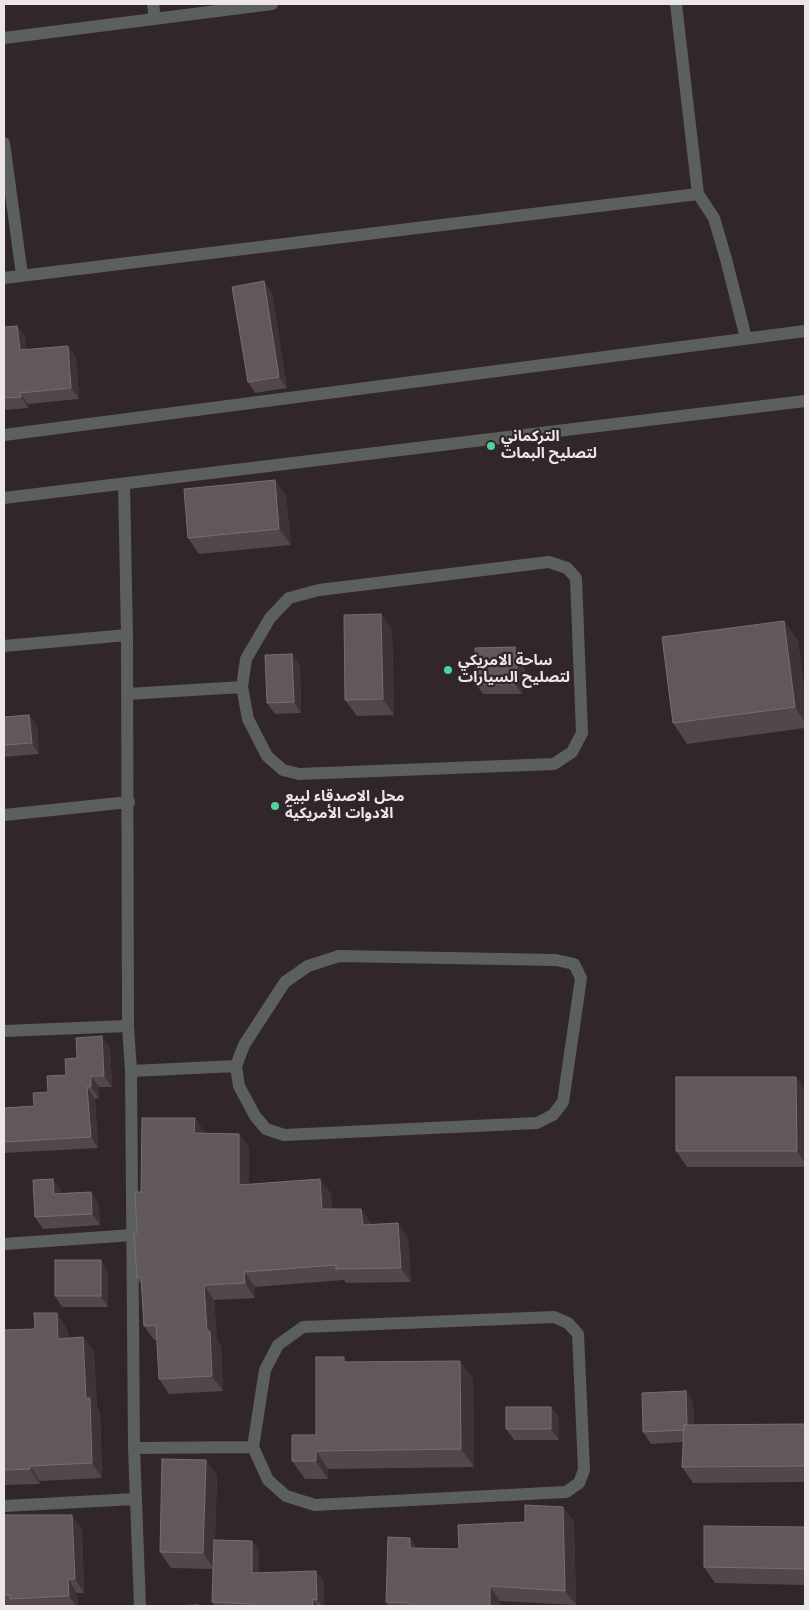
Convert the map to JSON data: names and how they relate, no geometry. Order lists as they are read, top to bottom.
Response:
{
  "places": ["التركماني لتصليح البمات", "ساحة الامريكي لتصليح السيارات", "محل الاصدقاء لبيع الادوات الأمريكية"]
}
